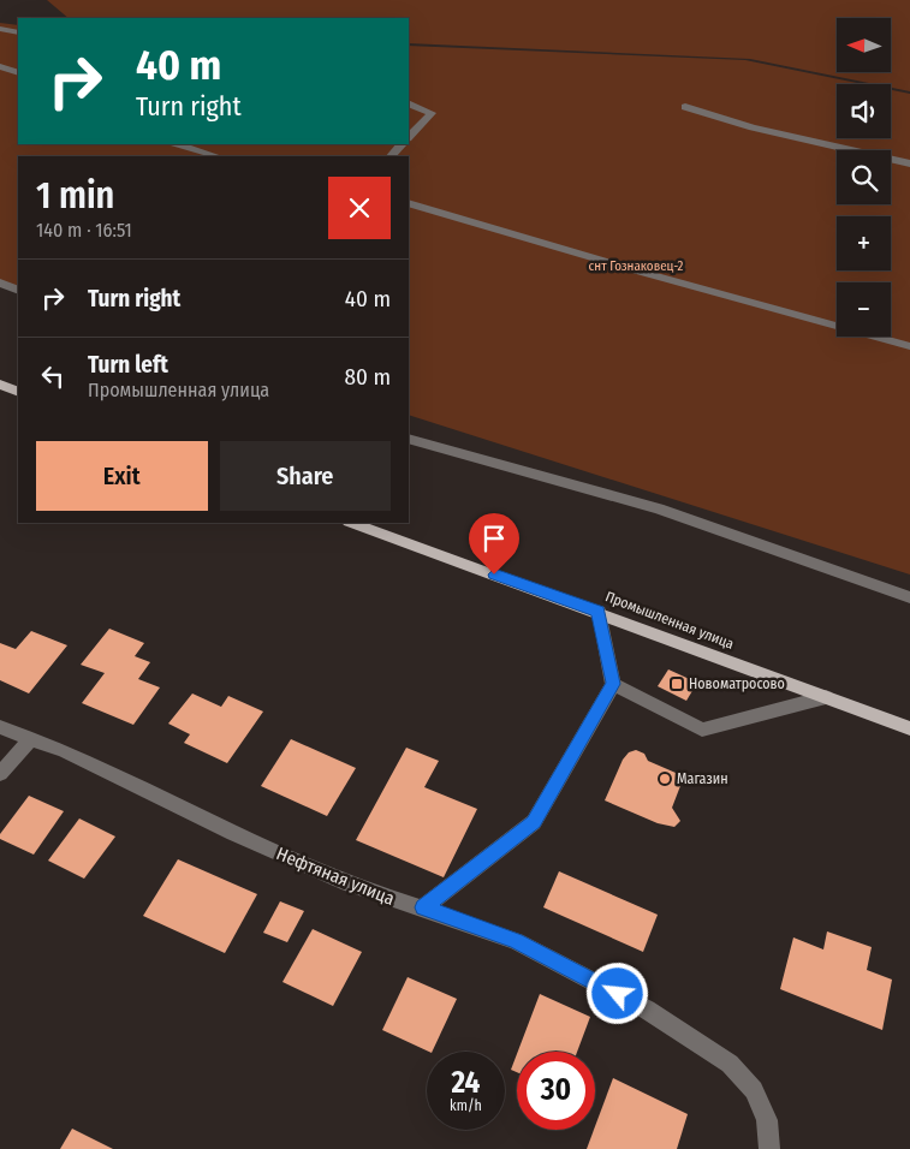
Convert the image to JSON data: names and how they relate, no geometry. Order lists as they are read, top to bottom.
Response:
{
  "streets": {
    "main road": ["Промышленная улица"],
    "street": ["Нефтяная улица"]
  },
  "parks": ["снт Гознаковец-2"],
  "places": {
    "transit": ["Новоматросово"],
    "other": ["Магазин"]
  },
  "north": "left",
  "page": {
    "map_buttons": ["+", "−"],
    "turn": ["40 m", "Turn right"],
    "heading": ["1 min", "140 m · 16:51"],
    "list": [
      {
        "name": "Turn right",
        "value": "40 m"
      },
      {
        "name": "Turn left",
        "note": "Промышленная улица",
        "value": "80 m"
      }
    ],
    "buttons": ["Exit", "Share"],
    "speed": "24 km/h",
    "limit": "30"
  }
}
